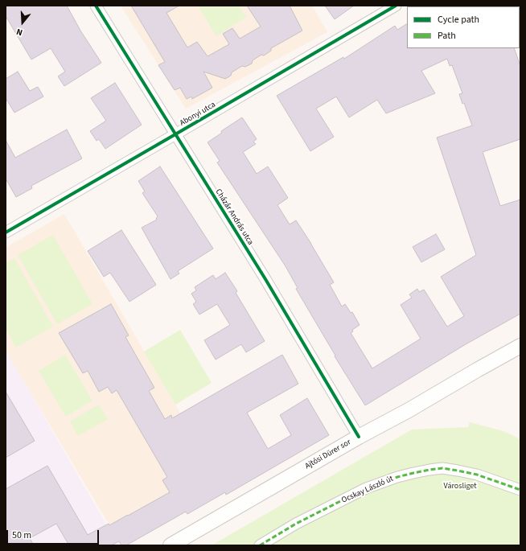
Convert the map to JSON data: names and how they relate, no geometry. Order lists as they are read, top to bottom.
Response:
{
  "streets": {
    "street": [
      "Abonyi utca",
      "Cházár András utca",
      "Ajtósi Dürer sor",
      "Ocskay László út"
    ]
  },
  "crossings": [
    ["Abonyi utca", "Cházár András utca"],
    ["Cházár András utca", "Ajtósi Dürer sor"]
  ],
  "parks": ["Városliget"],
  "legend": ["Cycle path", "Path"],
  "scale_bar": "50 m",
  "north": "bottom"
}
